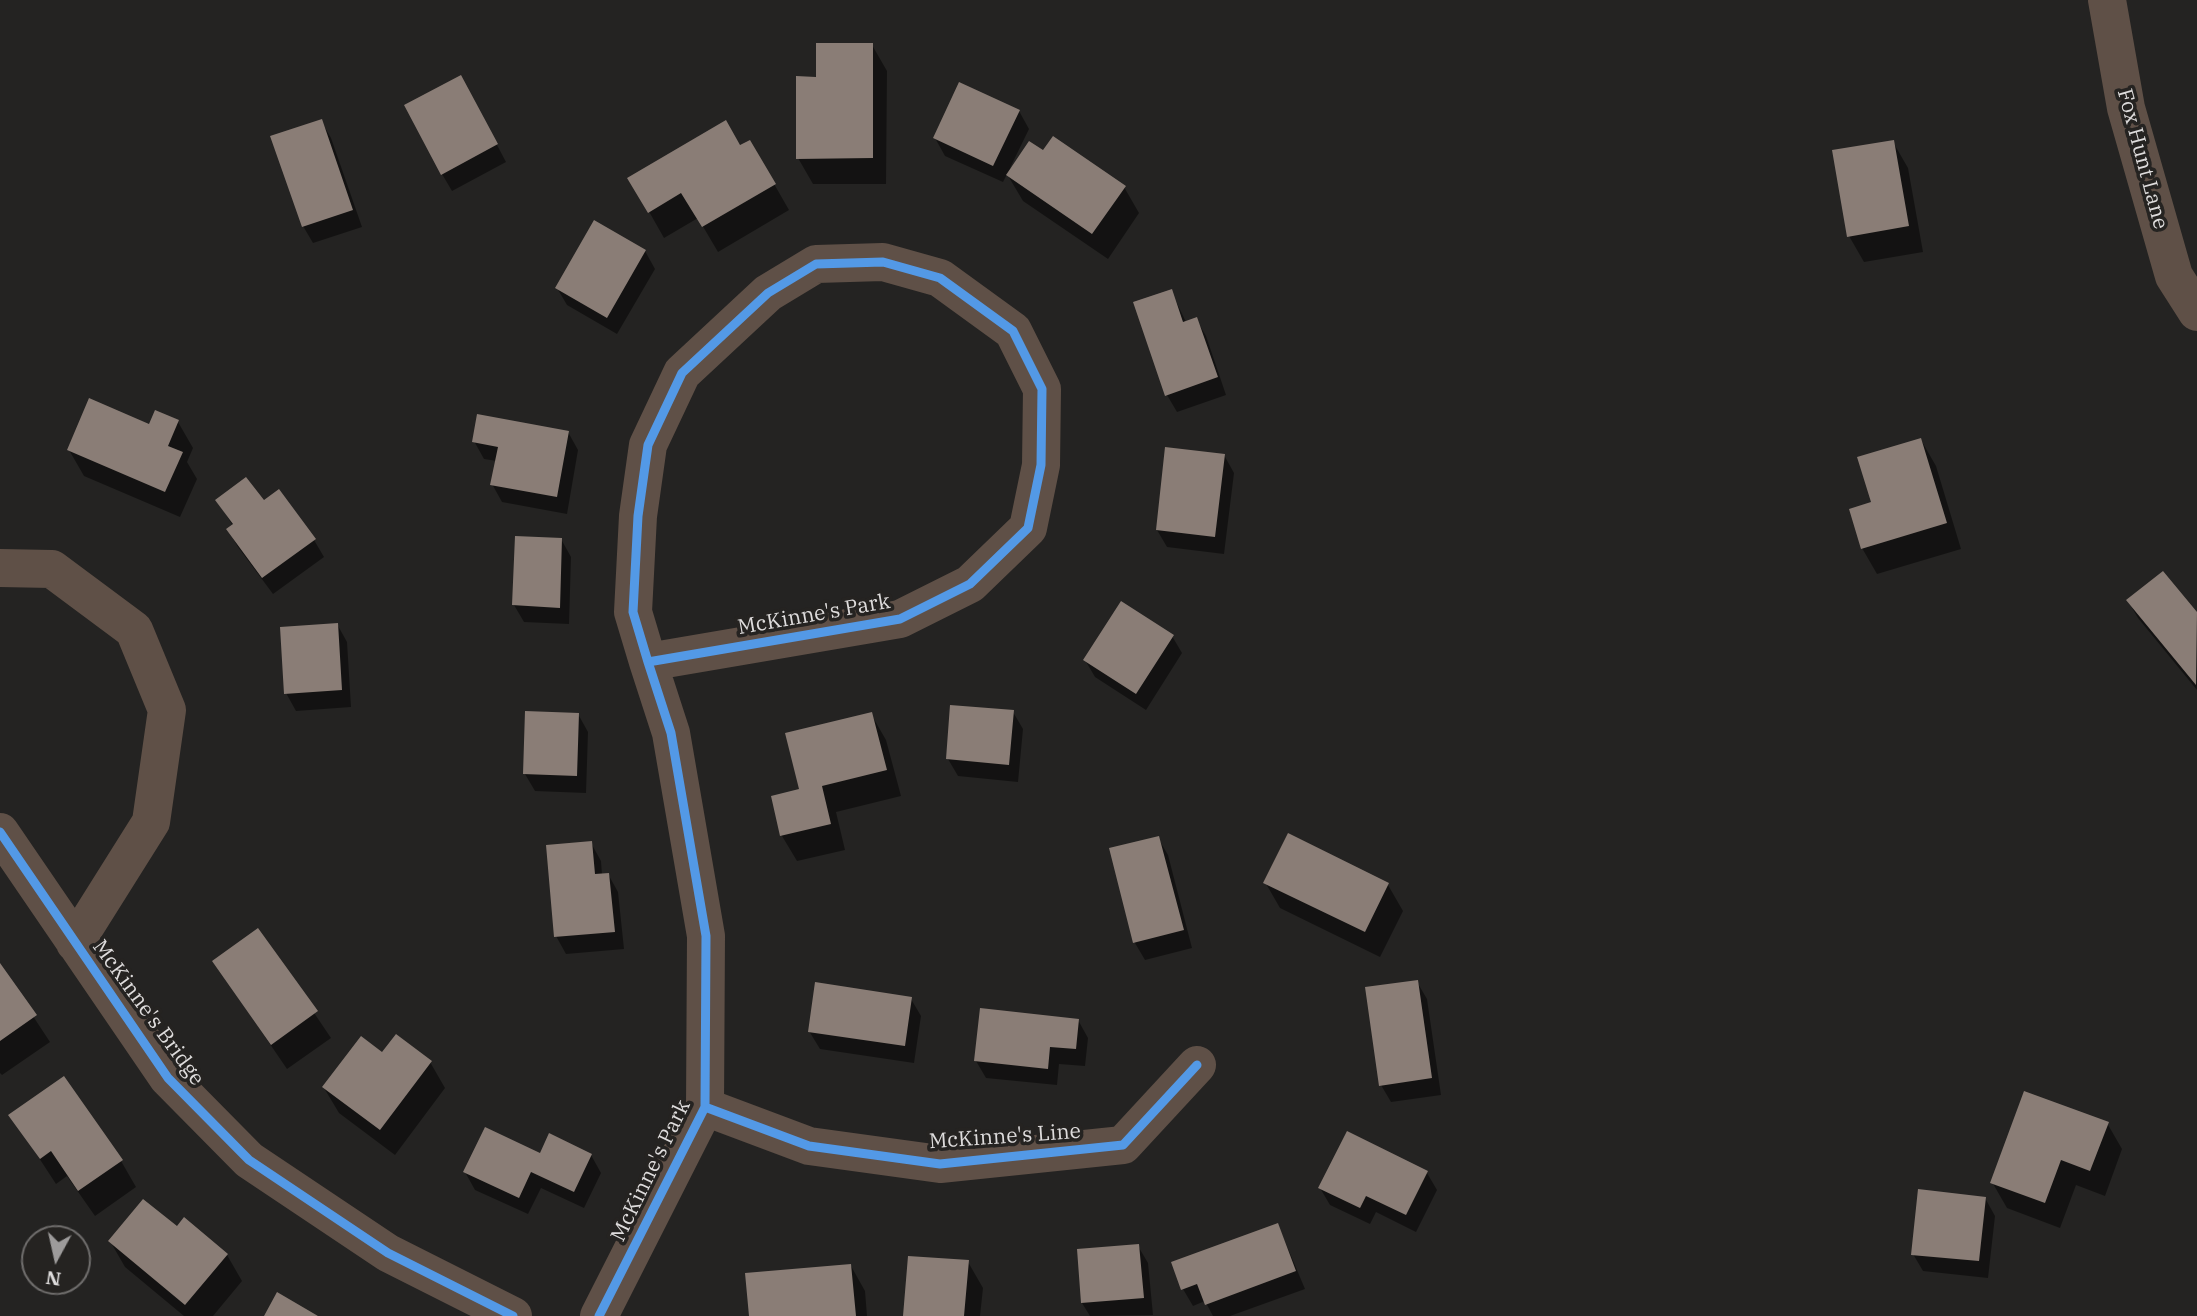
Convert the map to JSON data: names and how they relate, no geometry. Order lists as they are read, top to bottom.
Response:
{
  "streets": {
    "street": [
      "Fox Hunt Lane",
      "McKinne's Park",
      "McKinne's Bridge",
      "McKinne's Line"
    ]
  },
  "crossings": [
    ["McKinne's Park", "McKinne's Line"]
  ],
  "north": "bottom"
}
